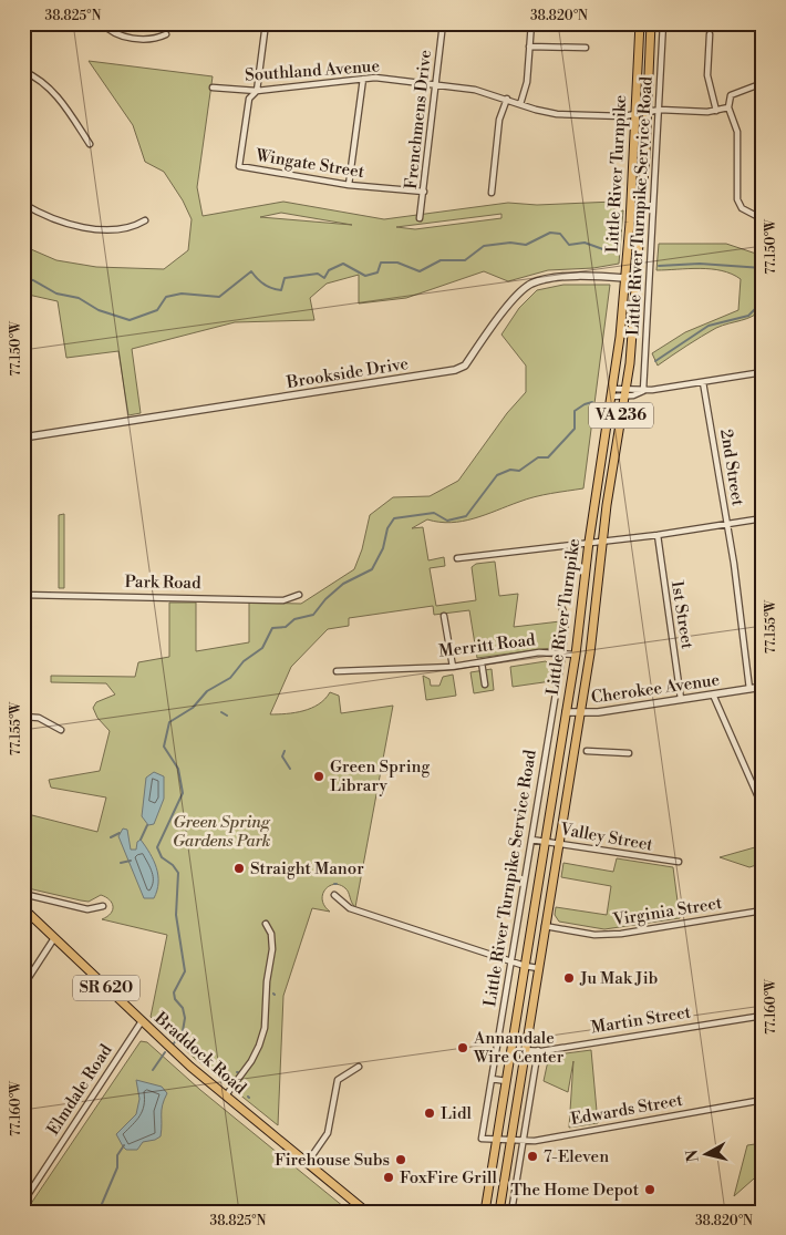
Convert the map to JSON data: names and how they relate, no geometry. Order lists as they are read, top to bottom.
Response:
{
  "streets": {
    "main road": [
      "Little River Turnpike",
      "VA 236",
      "SR 620",
      "Braddock Road"
    ],
    "street": [
      "Southland Avenue",
      "Frenchmens Drive",
      "Wingate Street",
      "Little River Turnpike Service Road",
      "Brookside Drive",
      "2nd Street",
      "Park Road",
      "1st Street",
      "Merritt Road",
      "Cherokee Avenue",
      "Valley Street",
      "Virginia Street",
      "Martin Street",
      "Elmdale Road",
      "Edwards Street"
    ]
  },
  "crossings": [
    ["Southland Avenue", "Frenchmens Drive"],
    ["Southland Avenue", "Wingate Street"],
    ["Southland Avenue", "Little River Turnpike"],
    ["Southland Avenue", "Little River Turnpike Service Road"],
    ["Frenchmens Drive", "Wingate Street"],
    ["Little River Turnpike", "Little River Turnpike Service Road"],
    ["Little River Turnpike", "Brookside Drive"],
    ["Little River Turnpike", "Merritt Road"],
    ["Little River Turnpike", "Cherokee Avenue"],
    ["Little River Turnpike", "Valley Street"],
    ["Little River Turnpike", "Virginia Street"],
    ["Little River Turnpike", "Martin Street"],
    ["Little River Turnpike", "Edwards Street"],
    ["Little River Turnpike Service Road", "Merritt Road"],
    ["Little River Turnpike Service Road", "Cherokee Avenue"],
    ["Little River Turnpike Service Road", "Valley Street"],
    ["Little River Turnpike Service Road", "Edwards Street"],
    ["2nd Street", "Cherokee Avenue"],
    ["1st Street", "Cherokee Avenue"],
    ["Braddock Road", "Elmdale Road"]
  ],
  "parks": ["Green Spring Gardens Park"],
  "places": [
    "Green Spring Library",
    "Straight Manor",
    "Ju Mak Jib",
    "Annandale Wire Center",
    "Lidl",
    "7-Eleven",
    "Firehouse Subs",
    "FoxFire Grill",
    "The Home Depot"
  ],
  "north": "left",
  "coordinates": [
    "38.825°N",
    "38.820°N",
    "77.150°W",
    "77.155°W",
    "77.160°W"
  ]
}
